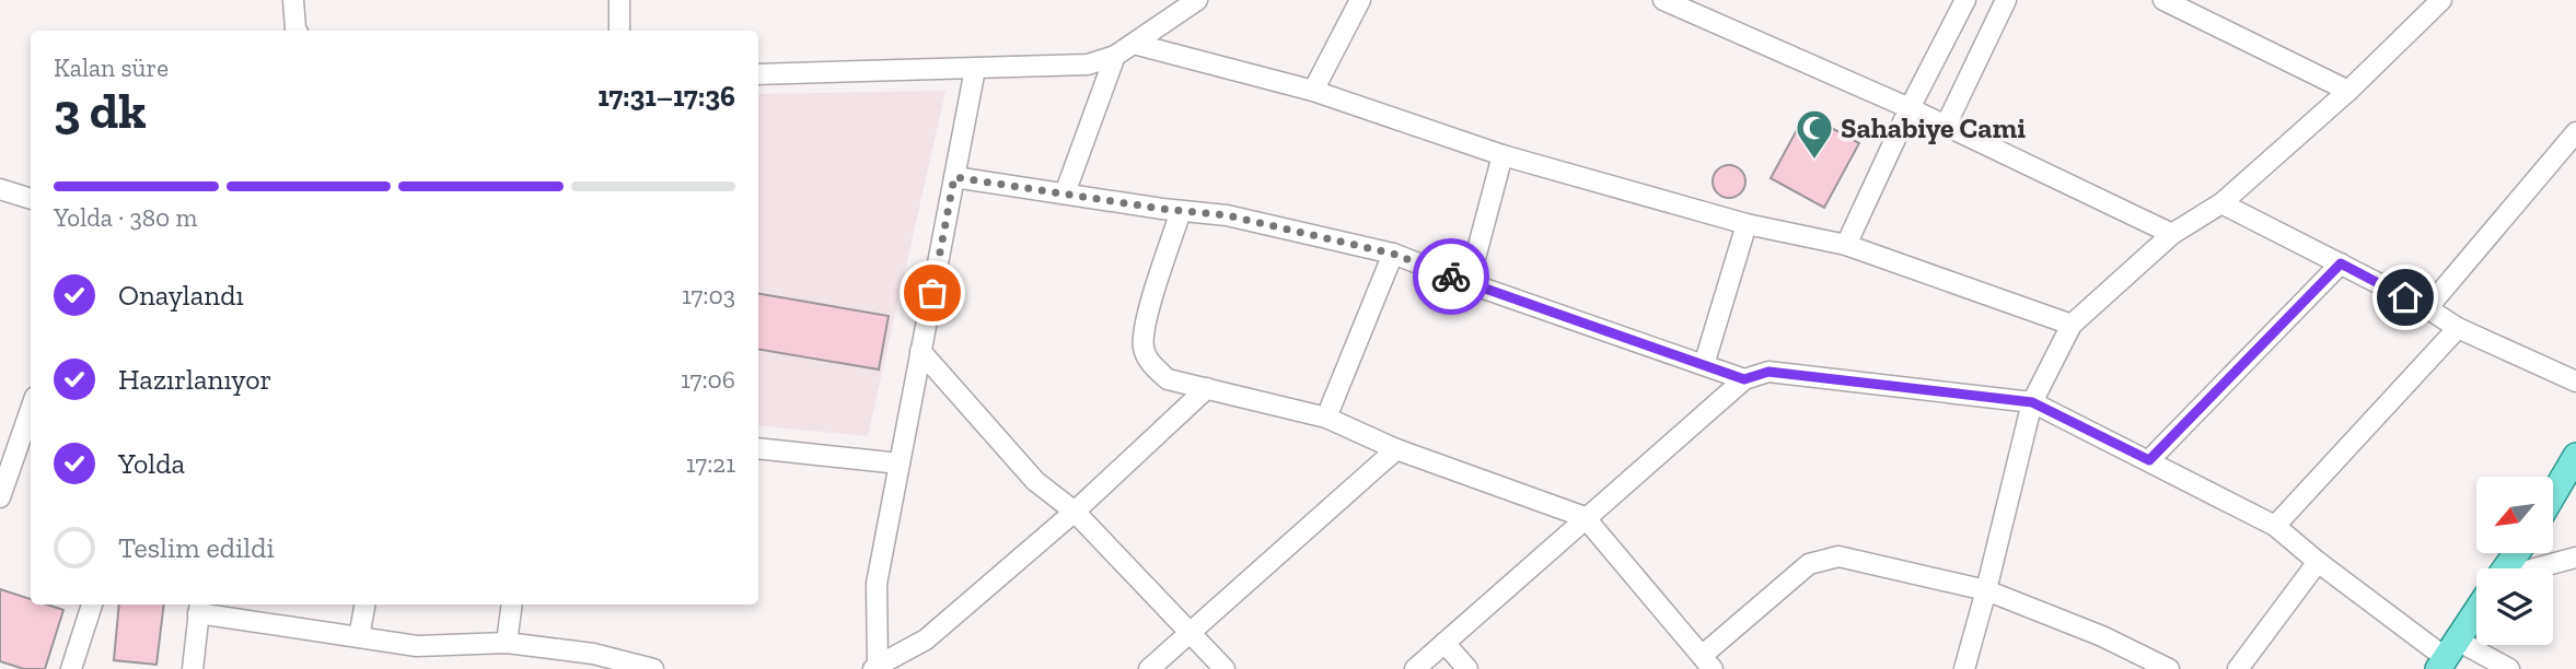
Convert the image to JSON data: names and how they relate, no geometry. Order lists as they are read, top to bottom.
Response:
{
  "places": {
    "mosque": ["Sahabiye Cami"]
  },
  "north": "bottom left",
  "page": {
    "heading": ["3 dk", "Kalan süre", "17:31–17:36"],
    "bar": "Yolda · 380 m",
    "list": [
      ["Onaylandı", "17:03"],
      ["Hazırlanıyor", "17:06"],
      ["Yolda", "17:21"],
      "Teslim edildi"
    ]
  }
}
